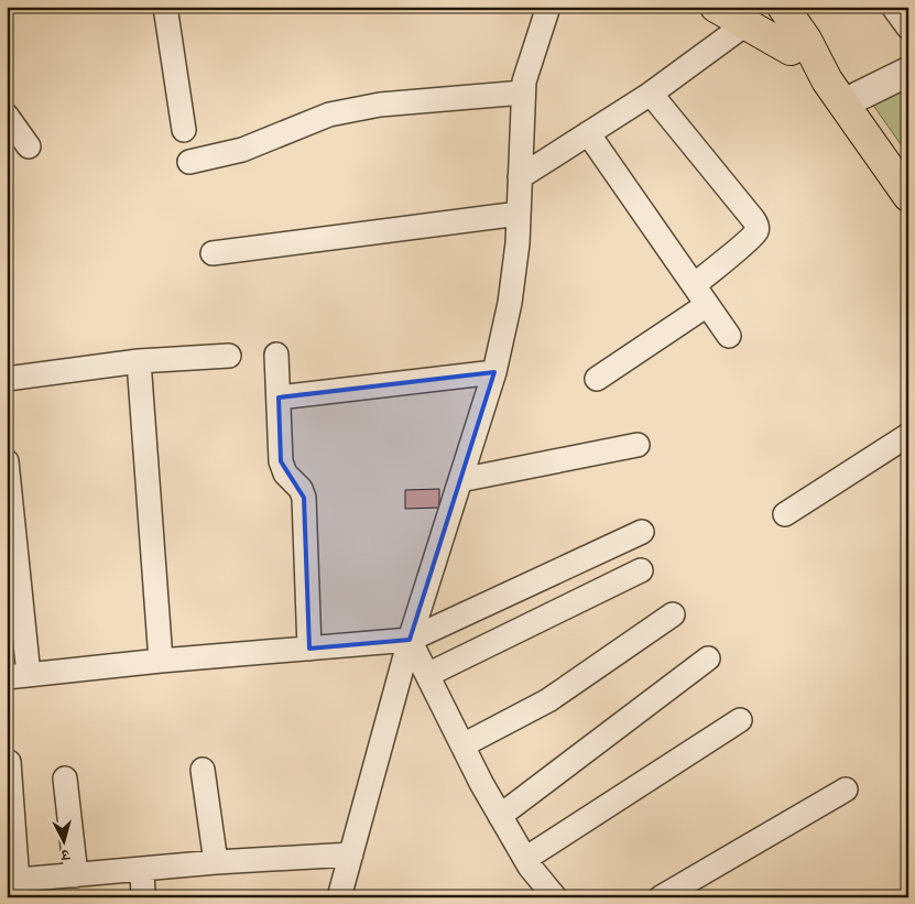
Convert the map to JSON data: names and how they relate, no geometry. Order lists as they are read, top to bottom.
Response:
{
  "north": "bottom"
}
